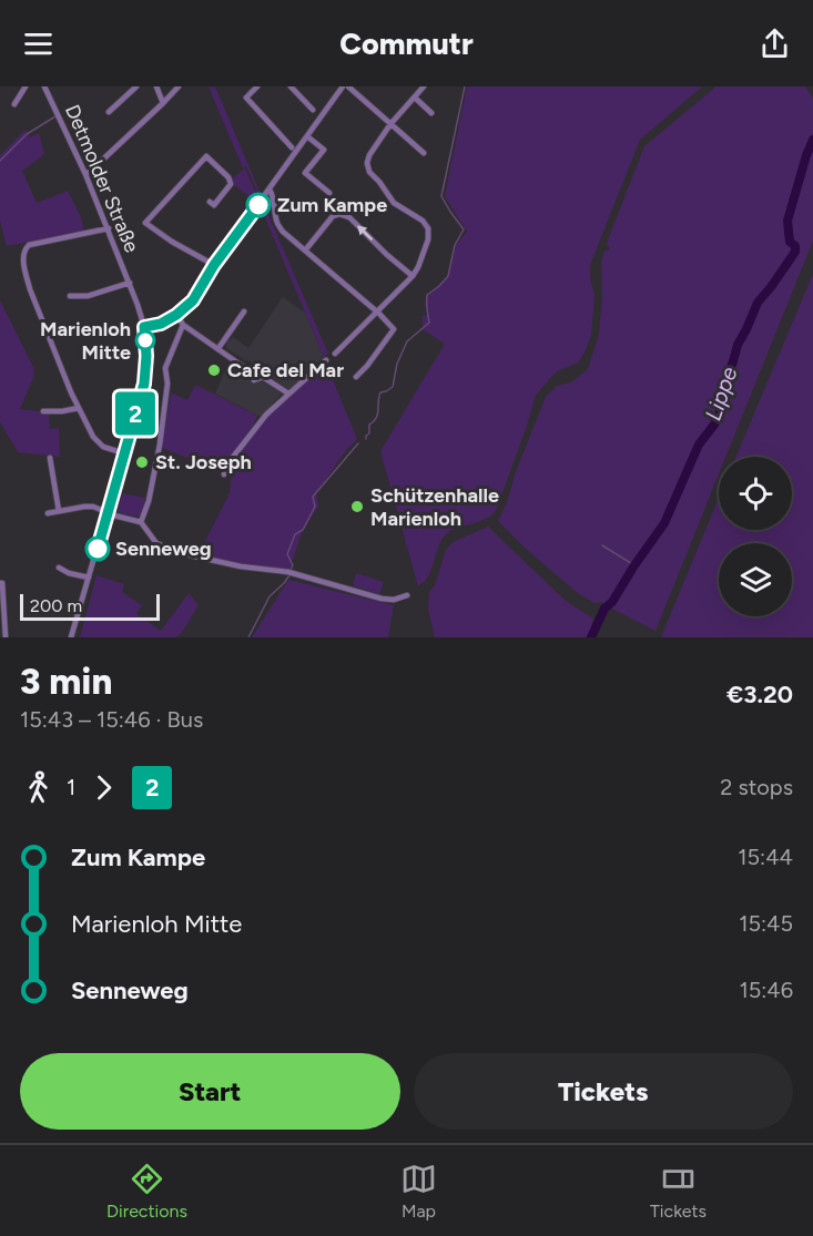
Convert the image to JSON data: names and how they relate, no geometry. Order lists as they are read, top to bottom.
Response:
{
  "streets": {
    "street": ["Detmolder Straße"]
  },
  "water": ["Lippe"],
  "places": [
    "Zum Kampe",
    "Marienloh Mitte",
    "Cafe del Mar",
    "St. Joseph",
    "Schützenhalle Marienloh",
    "Senneweg"
  ],
  "lines": ["bus line 2"],
  "scale_bar": "200 m",
  "page": {
    "header": "Commutr",
    "on_map": "2",
    "scale": "200 m",
    "heading": ["3 min", "15:43 – 15:46 · Bus", "€3.20"],
    "legs": ["1", "2", "2 stops"],
    "list": [
      {
        "name": "Zum Kampe",
        "value": "15:44"
      },
      {
        "name": "Marienloh Mitte",
        "value": "15:45"
      },
      {
        "name": "Senneweg",
        "value": "15:46"
      }
    ],
    "buttons": ["Start", "Tickets"],
    "tabs": ["Directions", "Map", "Tickets"]
  }
}
